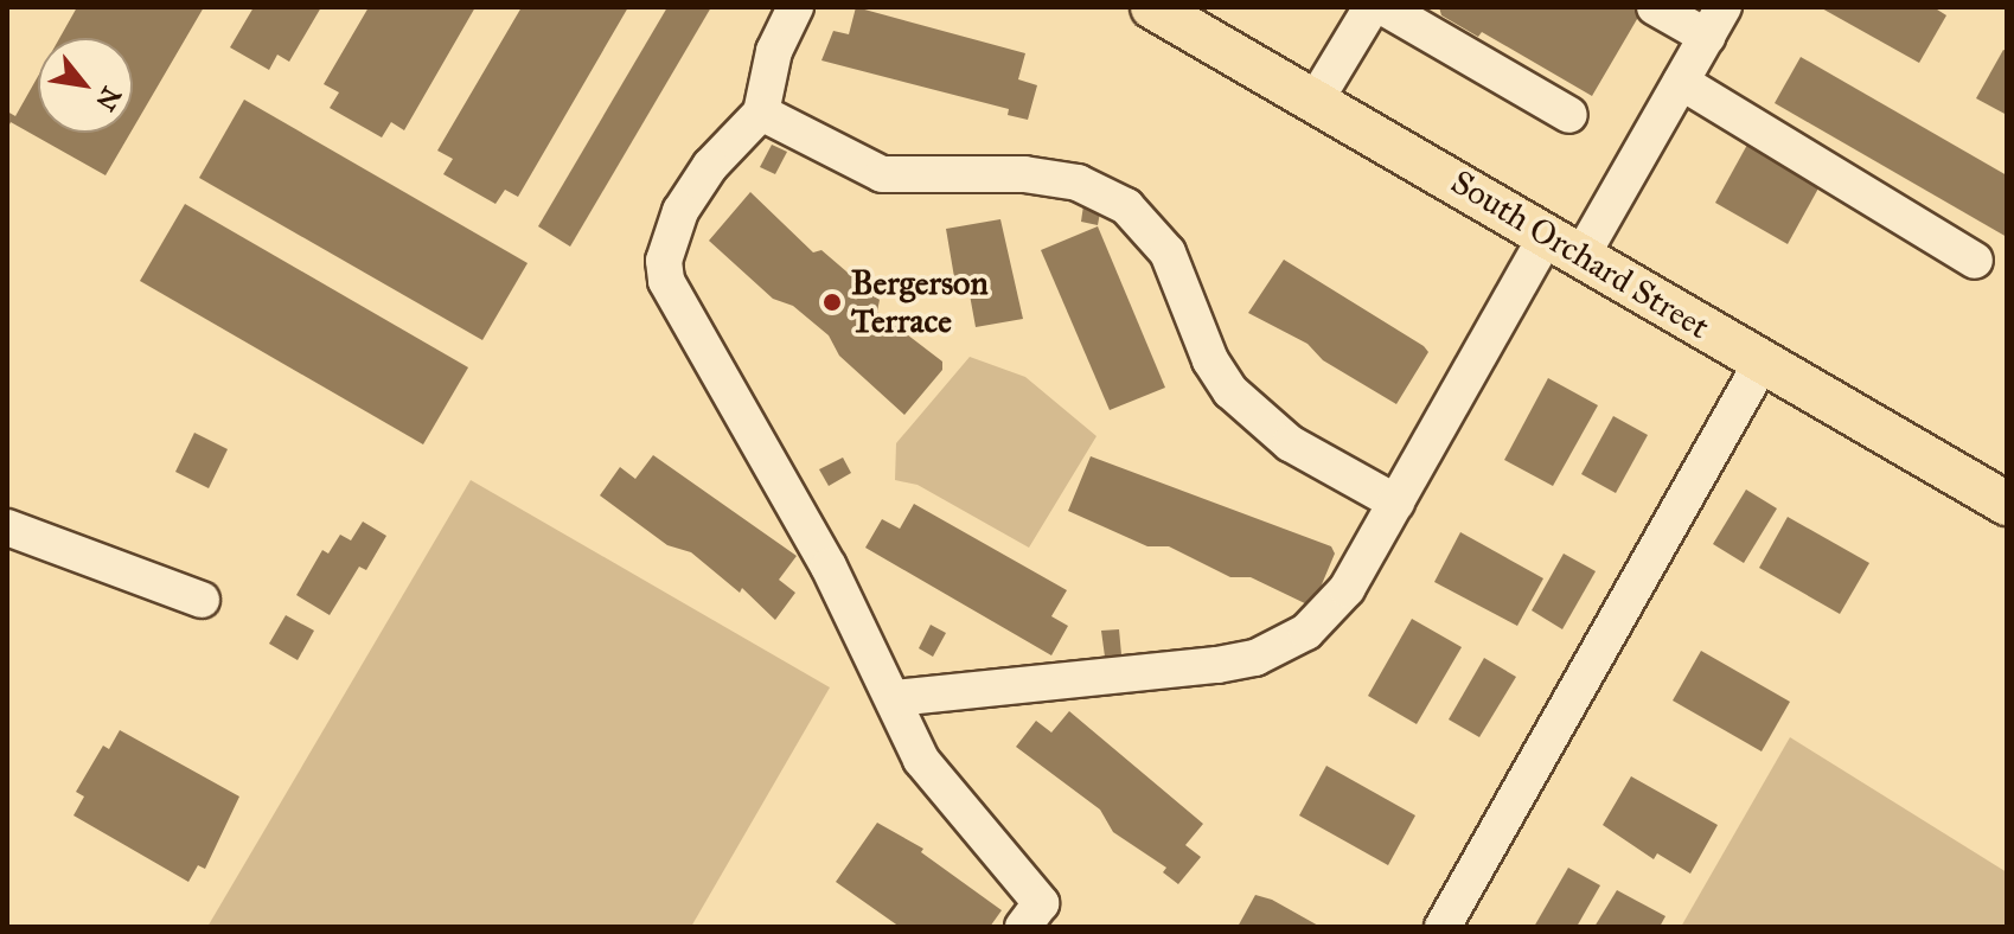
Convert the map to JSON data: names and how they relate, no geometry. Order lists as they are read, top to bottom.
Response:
{
  "streets": {
    "main road": ["South Orchard Street"]
  },
  "places": ["Bergerson Terrace"],
  "north": "bottom right"
}
